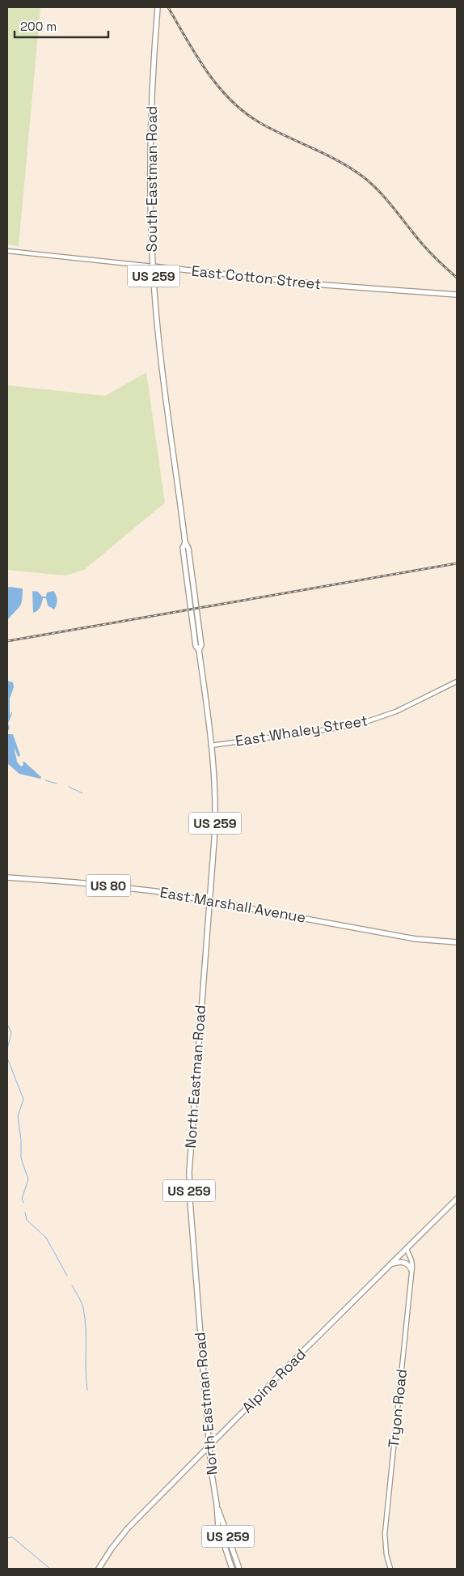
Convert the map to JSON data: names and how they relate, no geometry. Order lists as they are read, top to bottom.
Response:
{
  "streets": {
    "main road": [
      "South Eastman Road",
      "US 259",
      "East Cotton Street",
      "US 80",
      "East Marshall Avenue",
      "North Eastman Road",
      "Alpine Road"
    ],
    "street": ["East Whaley Street", "Tryon Road"]
  },
  "crossings": [
    ["South Eastman Road", "East Cotton Street"],
    ["South Eastman Road", "North Eastman Road"],
    ["East Whaley Street", "North Eastman Road"],
    ["East Marshall Avenue", "North Eastman Road"],
    ["North Eastman Road", "Alpine Road"],
    ["Alpine Road", "Tryon Road"]
  ],
  "scale_bar": "200 m"
}
